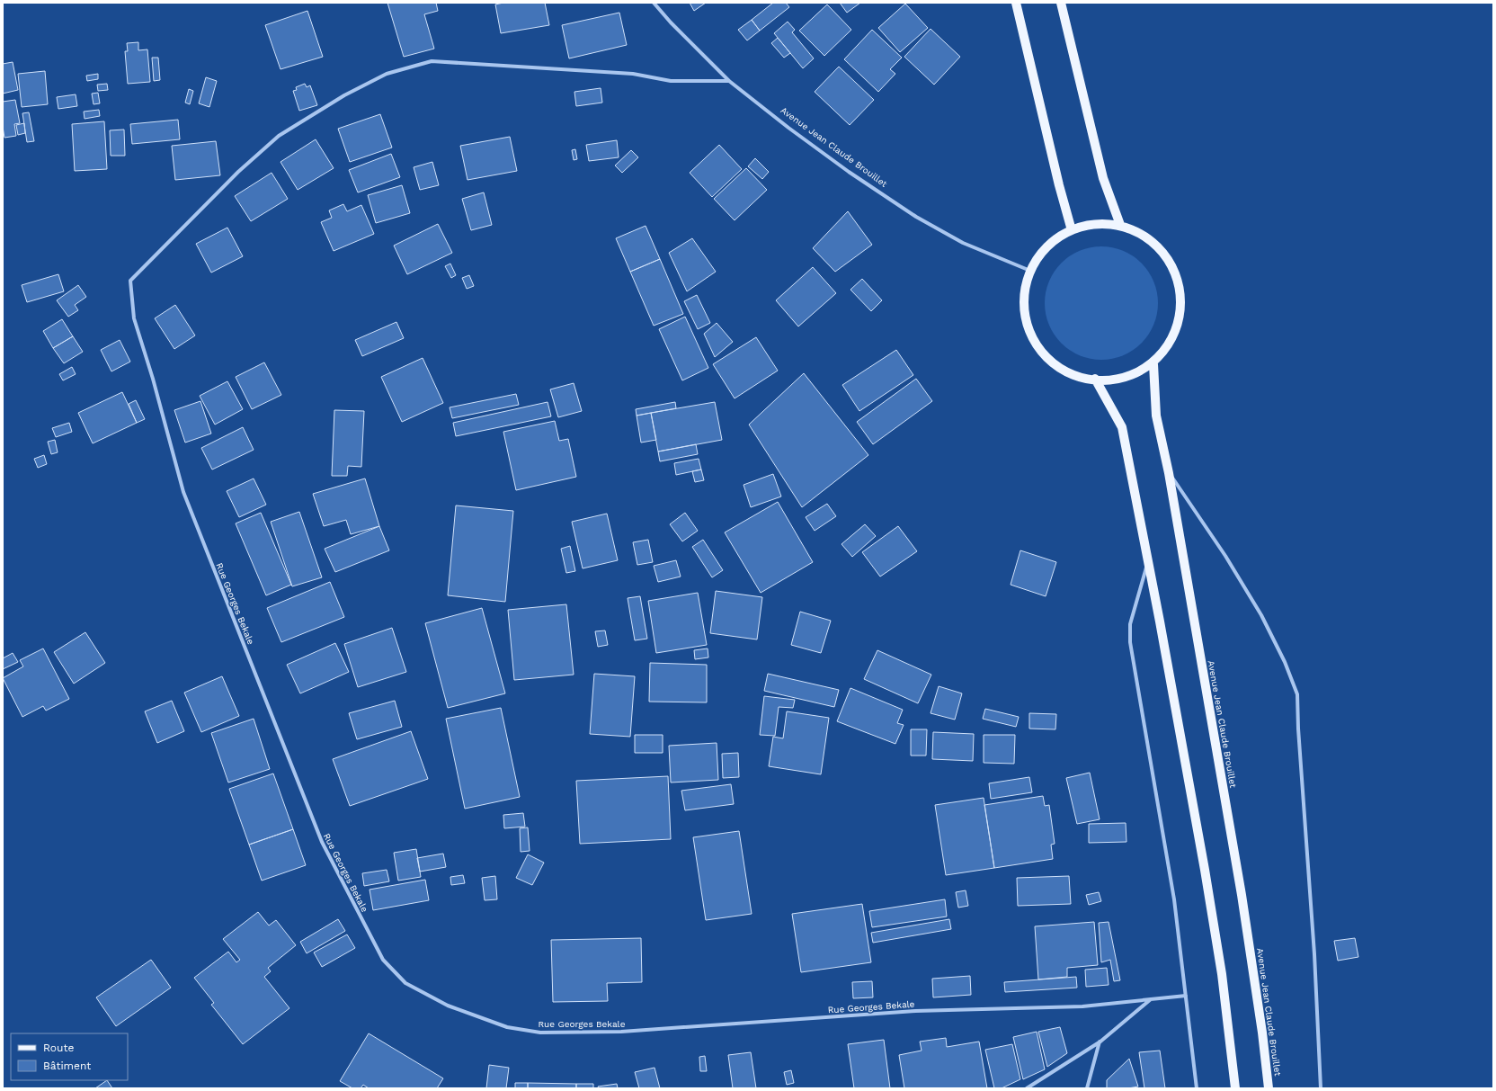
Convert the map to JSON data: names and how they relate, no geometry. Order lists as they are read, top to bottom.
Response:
{
  "streets": {
    "main road": ["Avenue Jean Claude Brouillet"],
    "street": ["Rue Georges Bekale"]
  },
  "crossings": [
    ["Avenue Jean Claude Brouillet", "Rue Georges Bekale"]
  ],
  "legend": ["Route", "Bâtiment"]
}
